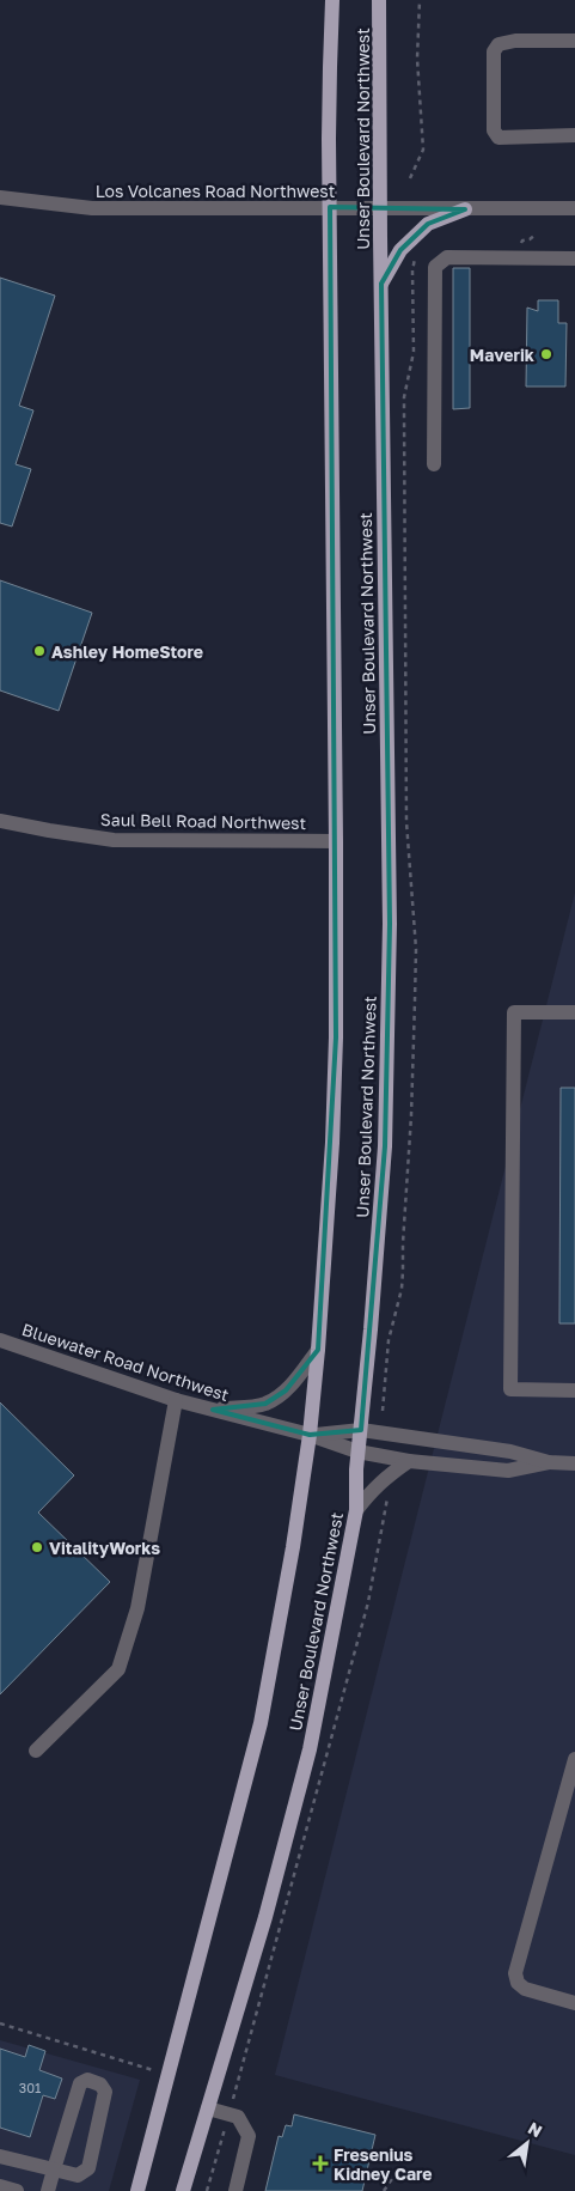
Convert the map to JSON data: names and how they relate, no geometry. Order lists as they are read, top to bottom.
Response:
{
  "streets": {
    "main road": ["Unser Boulevard Northwest"],
    "street": ["Los Volcanes Road Northwest", "Saul Bell Road Northwest", "Bluewater Road Northwest"]
  },
  "crossings": [
    ["Unser Boulevard Northwest", "Los Volcanes Road Northwest"],
    ["Unser Boulevard Northwest", "Saul Bell Road Northwest"],
    ["Unser Boulevard Northwest", "Bluewater Road Northwest"]
  ],
  "places": {
    "other": ["Maverik", "Ashley HomeStore", "VitalityWorks"],
    "health": ["Fresenius Kidney Care"]
  },
  "house_numbers": ["301"],
  "north": "top right"
}
